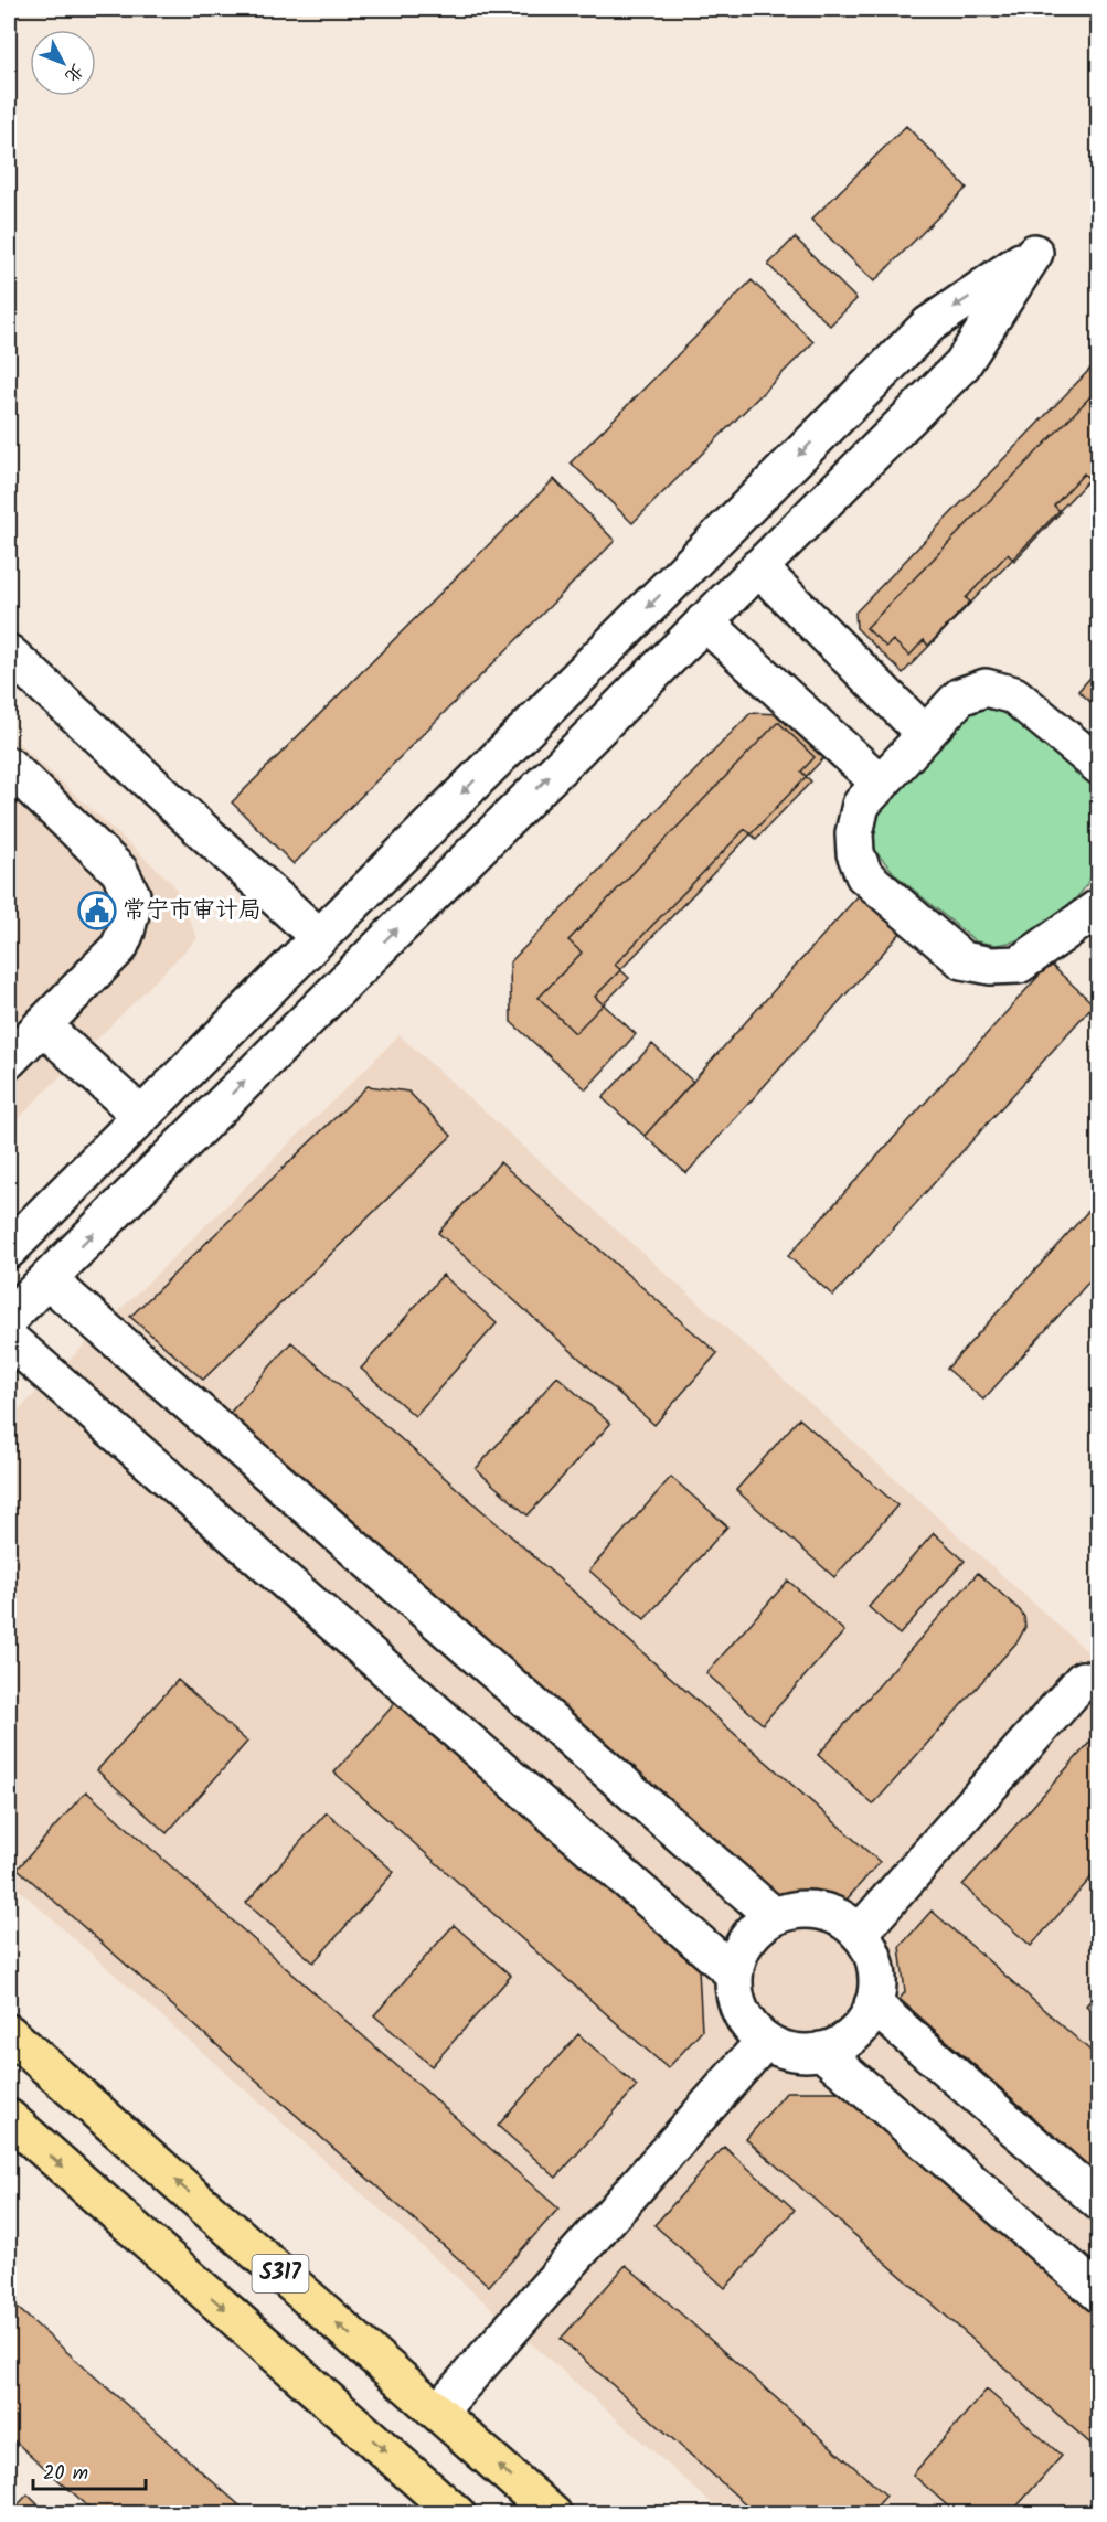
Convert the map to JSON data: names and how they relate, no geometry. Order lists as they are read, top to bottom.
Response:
{
  "streets": {
    "main road": ["S317"]
  },
  "places": {
    "public building": ["常宁市审计局"]
  },
  "scale_bar": "20 m",
  "north": "bottom right"
}
